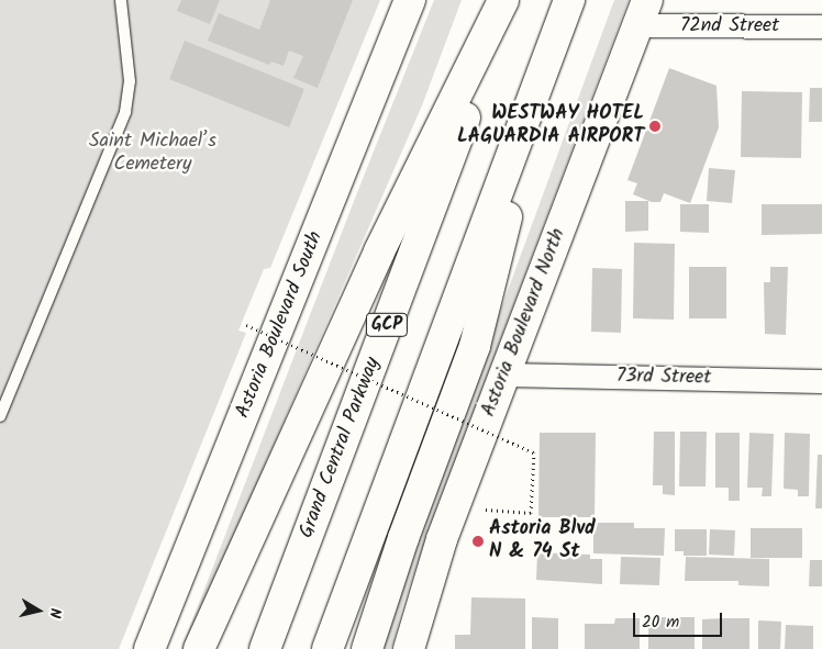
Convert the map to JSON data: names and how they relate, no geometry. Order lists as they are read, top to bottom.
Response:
{
  "streets": {
    "main road": [
      "Astoria Boulevard North",
      "Astoria Boulevard South",
      "GCP",
      "Grand Central Parkway"
    ],
    "street": ["72nd Street", "73rd Street"]
  },
  "crossings": [
    ["72nd Street", "Astoria Boulevard North"],
    ["Astoria Boulevard North", "73rd Street"]
  ],
  "parks": ["Saint Michael’s Cemetery"],
  "places": ["WESTWAY HOTEL LAGUARDIA AIRPORT", "Astoria Blvd N & 74 St"],
  "scale_bar": "20 m",
  "north": "right"
}
